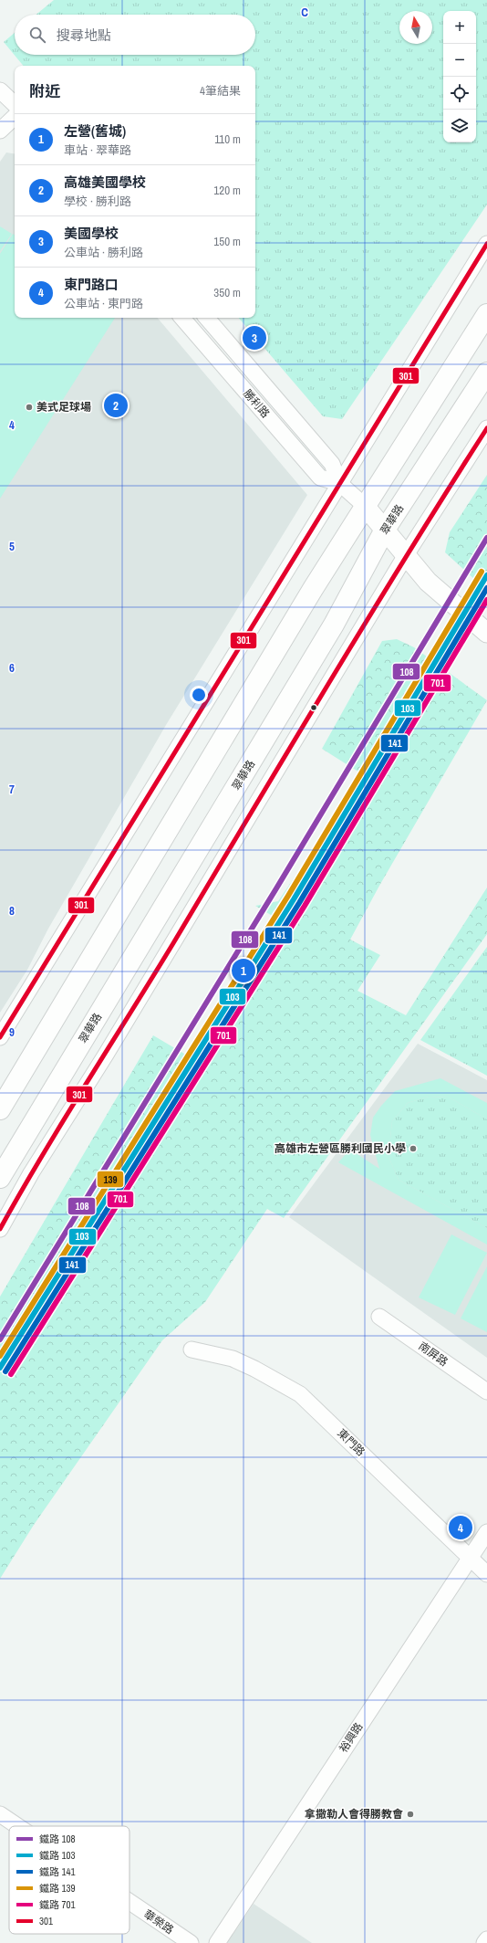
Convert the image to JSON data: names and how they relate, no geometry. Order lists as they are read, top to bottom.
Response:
{
  "streets": {
    "main road": ["翠華路"],
    "street": [
      "勝利路",
      "南屏路",
      "東門路",
      "裕興路",
      "華榮路"
    ]
  },
  "crossings": [
    ["東門路", "裕興路"]
  ],
  "places": ["美式足球場", "高雄市左營區勝利國民小學", "拿撒勒人會得勝教會"],
  "lines": [
    "transit line 301",
    "rail line 108",
    "rail line 139",
    "rail line 103",
    "rail line 141",
    "rail line 701"
  ],
  "legend": [
    "鐵路 108",
    "鐵路 103",
    "鐵路 141",
    "鐵路 139",
    "鐵路 701",
    "301"
  ],
  "north": "top",
  "page": {
    "map_buttons": ["+", "−"],
    "search": "搜尋地點",
    "heading": ["附近", "4筆結果"],
    "list": [
      {
        "mark": "1",
        "name": "左營(舊城)",
        "note": "車站 · 翠華路",
        "value": "110 m"
      },
      {
        "mark": "2",
        "name": "高雄美國學校",
        "note": "學校 · 勝利路",
        "value": "120 m"
      },
      {
        "mark": "3",
        "name": "美國學校",
        "note": "公車站 · 勝利路",
        "value": "150 m"
      },
      {
        "mark": "4",
        "name": "東門路口",
        "note": "公車站 · 東門路",
        "value": "350 m"
      }
    ],
    "pins": [
      "3",
      "2",
      "1",
      "4"
    ]
  },
  "grid": {
    "columns": ["C"],
    "rows": [
      "4",
      "5",
      "6",
      "7",
      "8",
      "9"
    ]
  }
}
